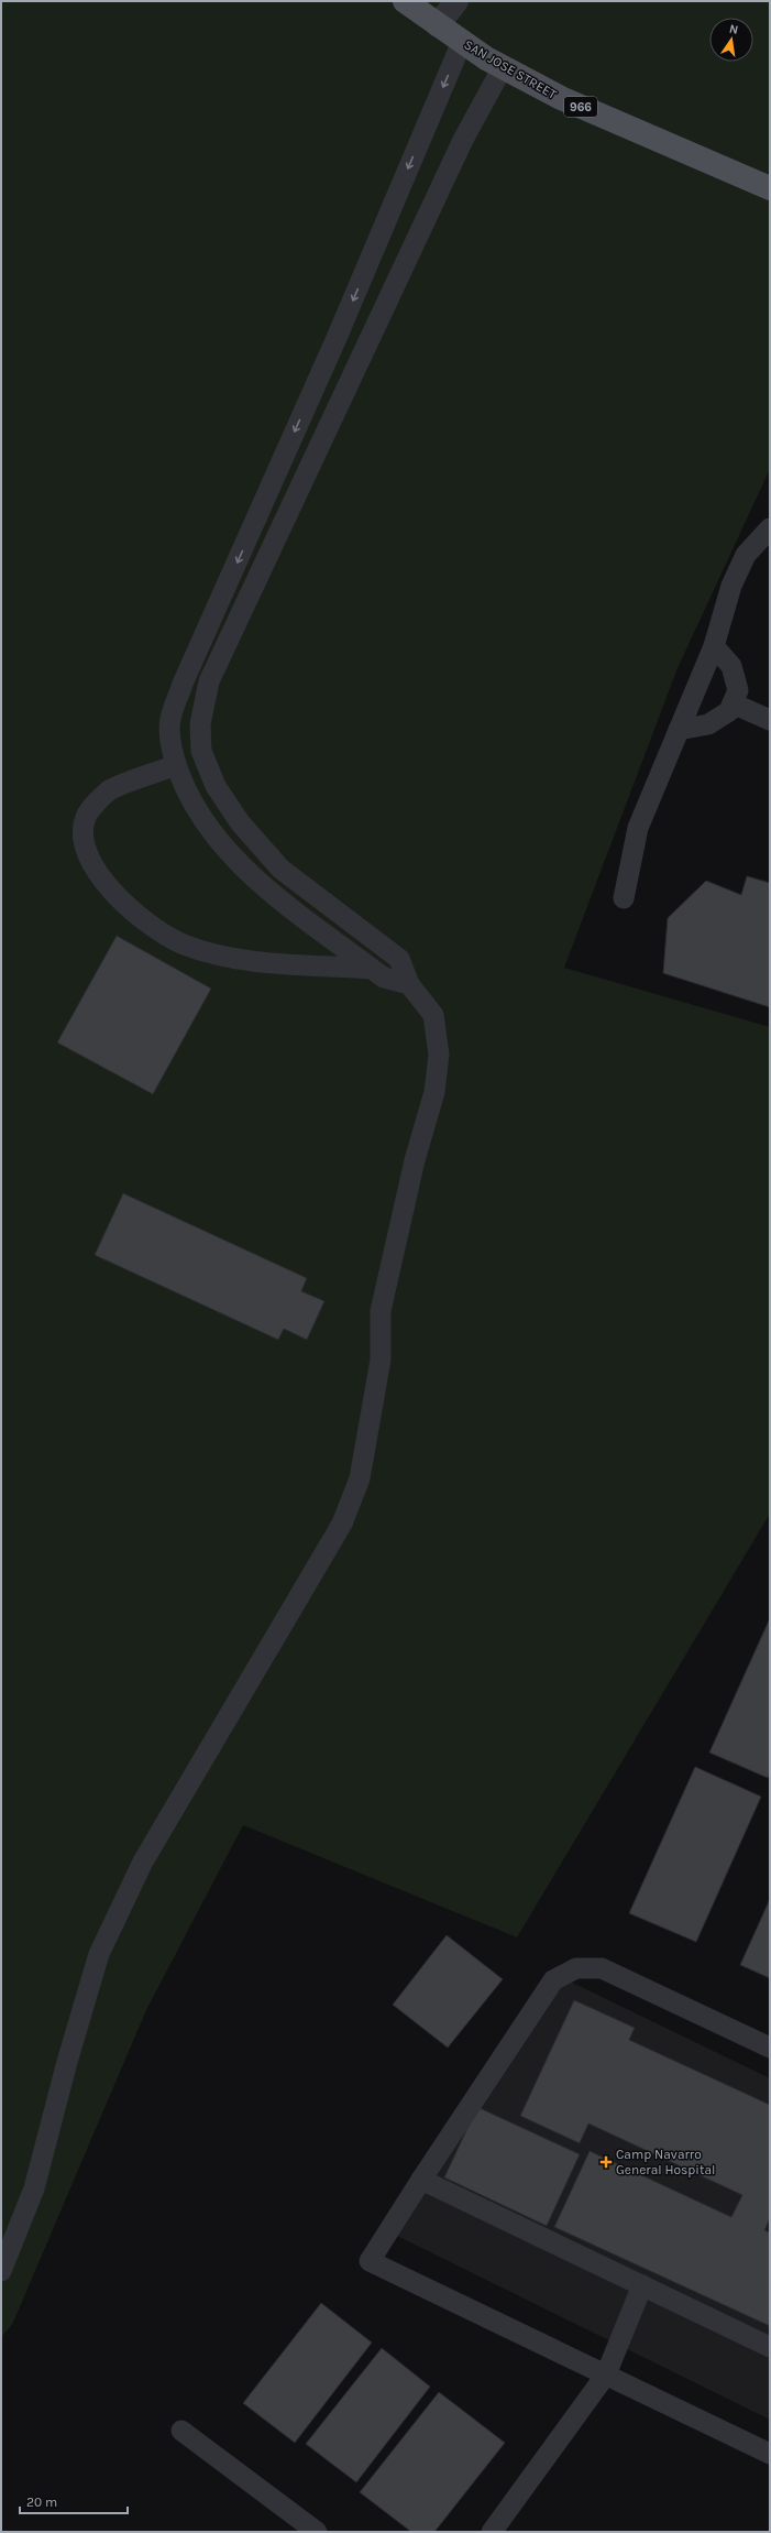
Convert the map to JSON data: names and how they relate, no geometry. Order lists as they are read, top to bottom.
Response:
{
  "streets": {
    "main road": ["SAN JOSE STREET", "966"]
  },
  "places": {
    "health": ["Camp Navarro General Hospital"]
  },
  "scale_bar": "20 m",
  "north": "top"
}
